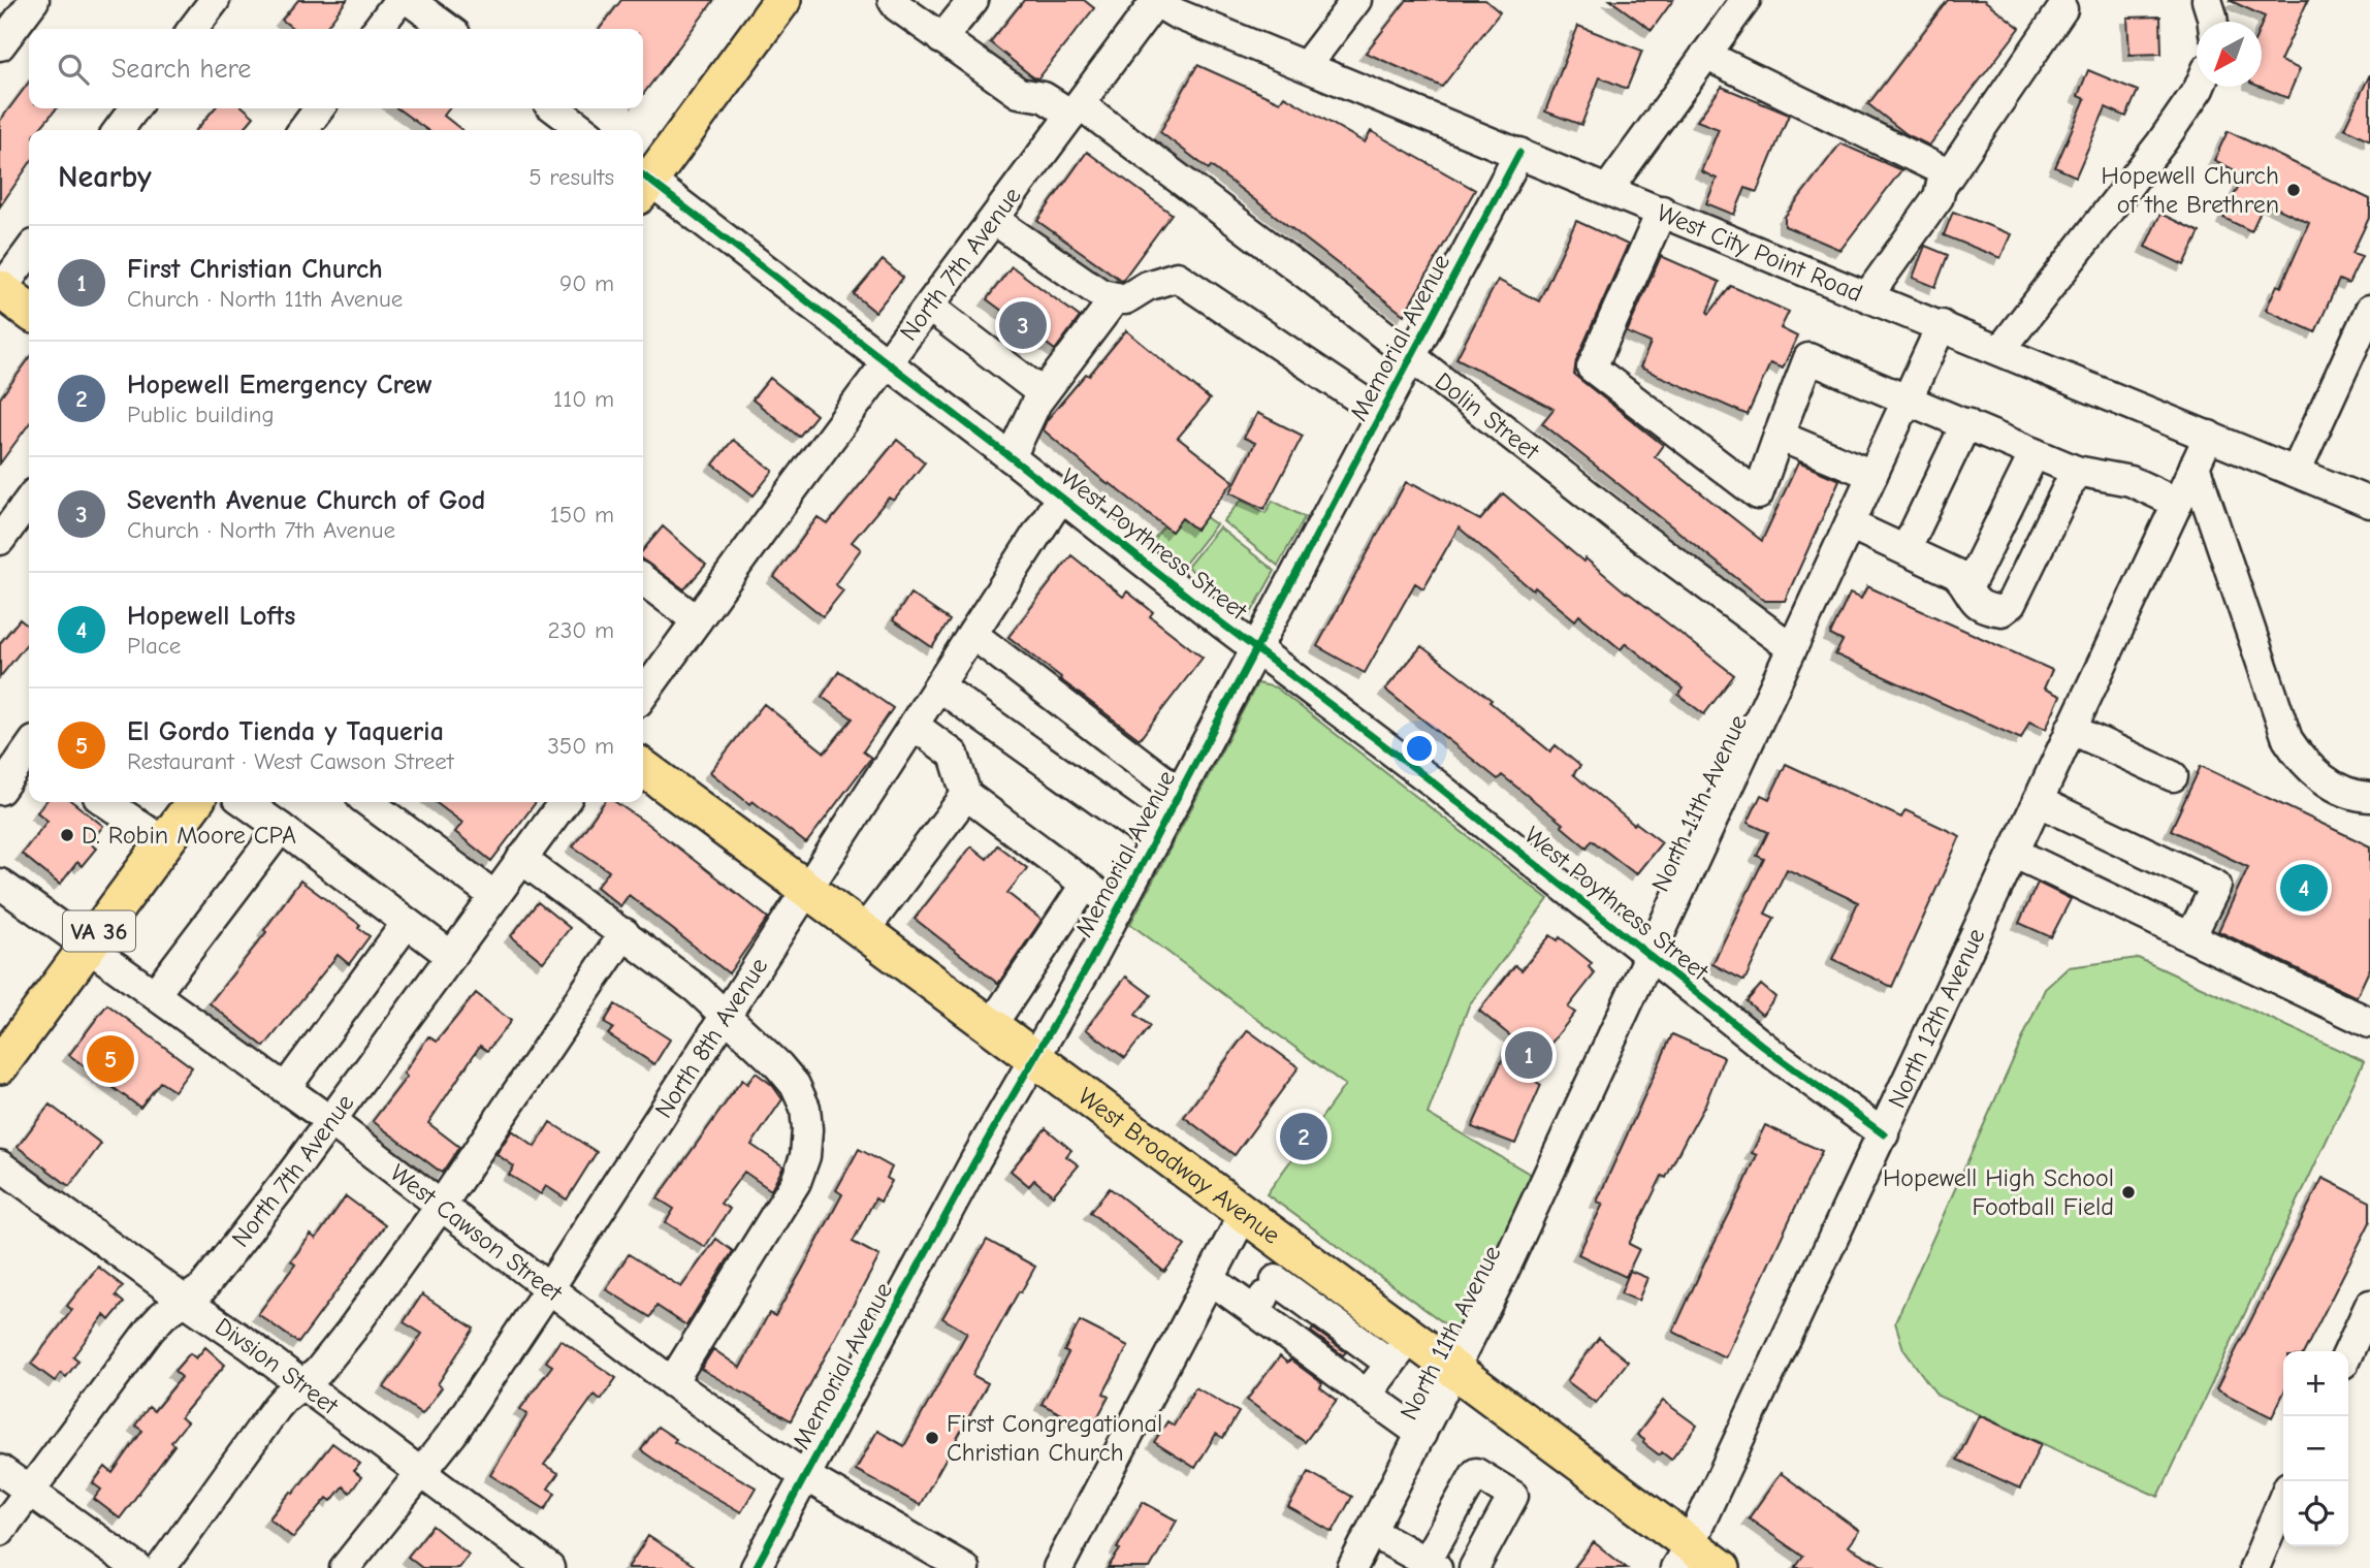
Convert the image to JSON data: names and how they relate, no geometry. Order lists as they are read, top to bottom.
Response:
{
  "streets": {
    "main road": ["VA 36", "West Broadway Avenue"],
    "street": [
      "West City Point Road",
      "North 7th Avenue",
      "Memorial Avenue",
      "Dolin Street",
      "West Poythress Street",
      "North 11th Avenue",
      "North 12th Avenue",
      "North 8th Avenue",
      "West Cawson Street",
      "Divsion Street"
    ]
  },
  "crossings": [
    ["West City Point Road", "North 7th Avenue"],
    ["West City Point Road", "Memorial Avenue"],
    ["West City Point Road", "North 11th Avenue"],
    ["West City Point Road", "North 12th Avenue"],
    ["North 7th Avenue", "Dolin Street"],
    ["North 7th Avenue", "West Poythress Street"],
    ["North 7th Avenue", "West Cawson Street"],
    ["North 7th Avenue", "Divsion Street"],
    ["Memorial Avenue", "Dolin Street"],
    ["Memorial Avenue", "West Poythress Street"],
    ["Memorial Avenue", "West Broadway Avenue"],
    ["Memorial Avenue", "West Cawson Street"],
    ["Dolin Street", "North 11th Avenue"],
    ["West Poythress Street", "North 11th Avenue"],
    ["West Poythress Street", "North 12th Avenue"],
    ["West Poythress Street", "North 8th Avenue"],
    ["North 11th Avenue", "West Broadway Avenue"],
    ["VA 36", "West Cawson Street"],
    ["North 12th Avenue", "West Broadway Avenue"],
    ["North 8th Avenue", "West Broadway Avenue"],
    ["North 8th Avenue", "West Cawson Street"],
    ["North 8th Avenue", "Divsion Street"]
  ],
  "places": [
    "Hopewell Church of the Brethren",
    "D. Robin Moore CPA",
    "Hopewell High School Football Field",
    "First Congregational Christian Church"
  ],
  "north": "bottom left",
  "page": {
    "search": "Search here",
    "heading": ["Nearby", "5 results"],
    "list": [
      {
        "mark": "1",
        "name": "First Christian Church",
        "note": "Church · North 11th Avenue",
        "value": "90 m"
      },
      {
        "mark": "2",
        "name": "Hopewell Emergency Crew",
        "note": "Public building",
        "value": "110 m"
      },
      {
        "mark": "3",
        "name": "Seventh Avenue Church of God",
        "note": "Church · North 7th Avenue",
        "value": "150 m"
      },
      {
        "mark": "4",
        "name": "Hopewell Lofts",
        "note": "Place",
        "value": "230 m"
      },
      {
        "mark": "5",
        "name": "El Gordo Tienda y Taqueria",
        "note": "Restaurant · West Cawson Street",
        "value": "350 m"
      }
    ],
    "pins": [
      "3",
      "4",
      "1",
      "5",
      "2"
    ],
    "map_buttons": ["+", "−"]
  }
}
